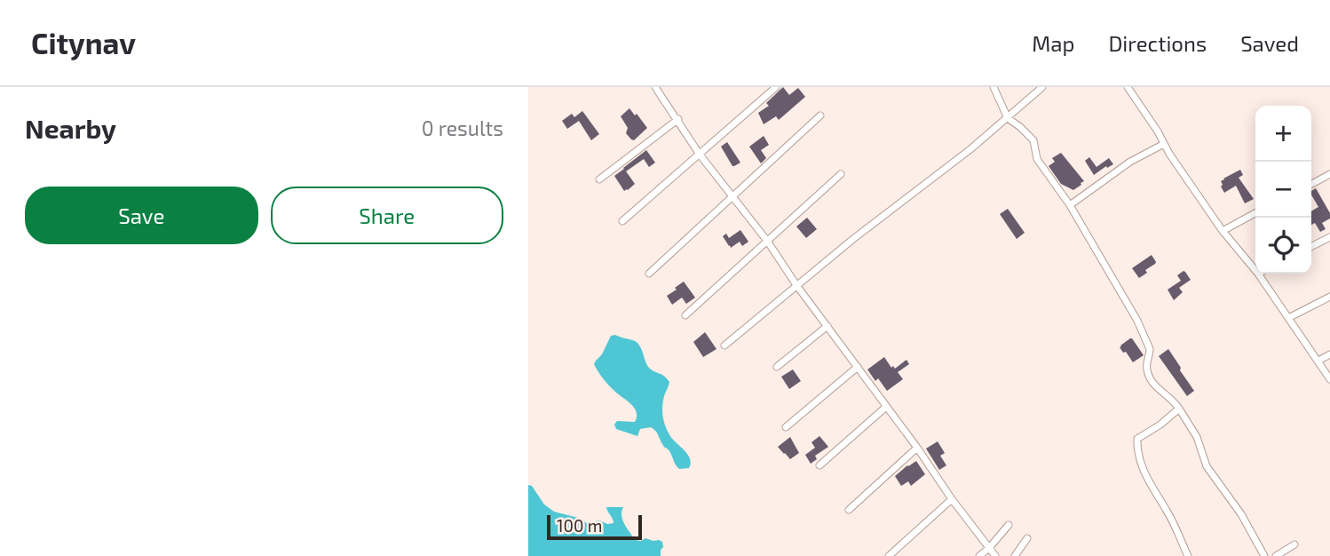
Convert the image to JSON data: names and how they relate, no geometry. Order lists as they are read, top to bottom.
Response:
{
  "scale_bar": "100 m",
  "page": {
    "header": "Citynav",
    "nav": ["Map", "Directions", "Saved"],
    "heading": ["Nearby", "0 results"],
    "map_buttons": ["+", "−"],
    "buttons": ["Save", "Share"],
    "scale": "100 m"
  }
}
